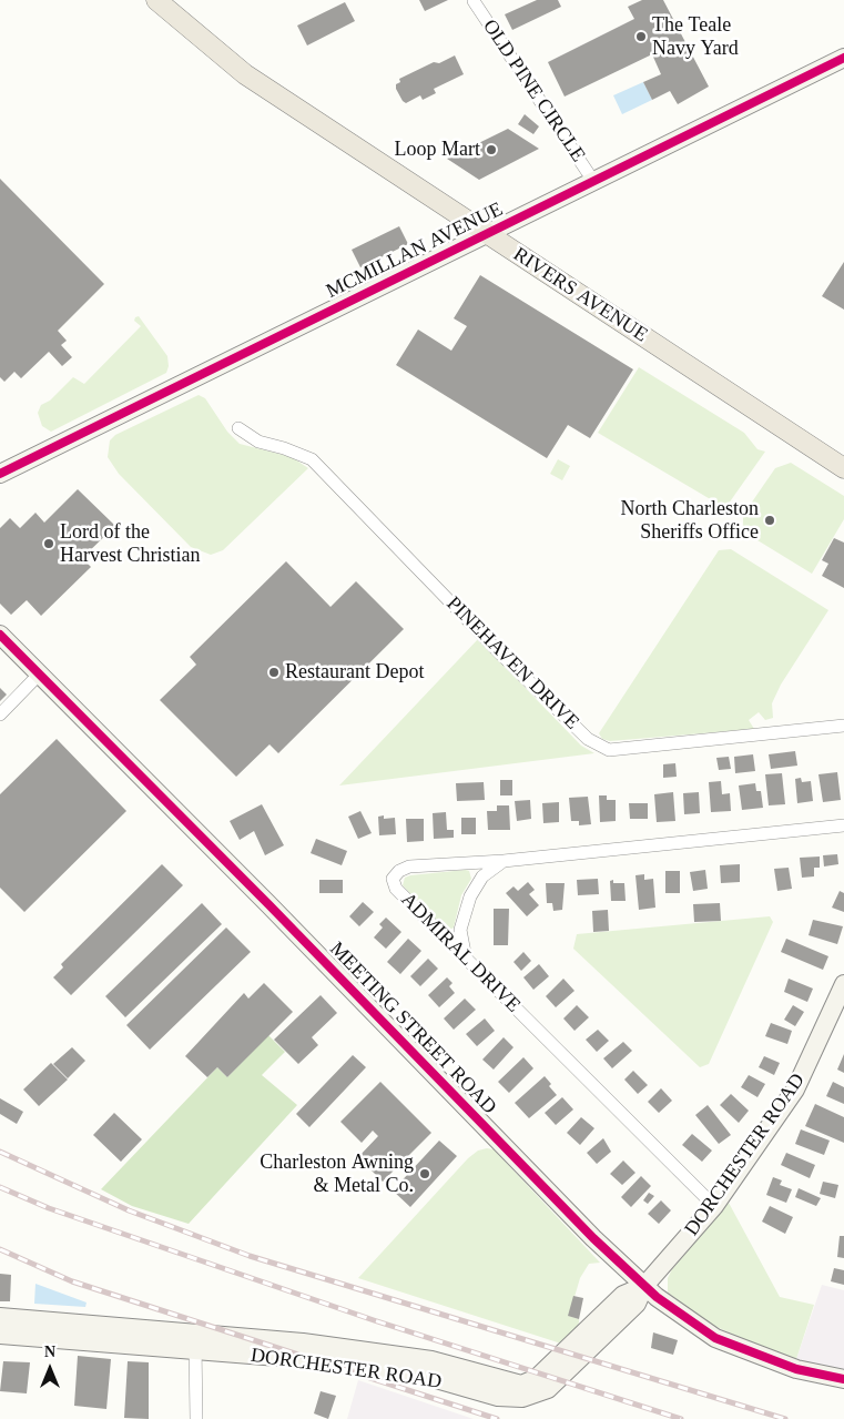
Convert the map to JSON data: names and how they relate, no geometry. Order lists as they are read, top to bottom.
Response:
{
  "streets": {
    "main road": ["RIVERS AVENUE"],
    "street": [
      "OLD PINE CIRCLE",
      "MCMILLAN AVENUE",
      "PINEHAVEN DRIVE",
      "ADMIRAL DRIVE",
      "MEETING STREET ROAD",
      "DORCHESTER ROAD"
    ]
  },
  "crossings": [
    ["OLD PINE CIRCLE", "MCMILLAN AVENUE"],
    ["MCMILLAN AVENUE", "RIVERS AVENUE"],
    ["ADMIRAL DRIVE", "DORCHESTER ROAD"],
    ["MEETING STREET ROAD", "DORCHESTER ROAD"]
  ],
  "places": [
    "The Teale Navy Yard",
    "Loop Mart",
    "North Charleston Sheriffs Office",
    "Lord of the Harvest Christian",
    "Restaurant Depot",
    "Charleston Awning & Metal Co."
  ],
  "north": "top"
}
